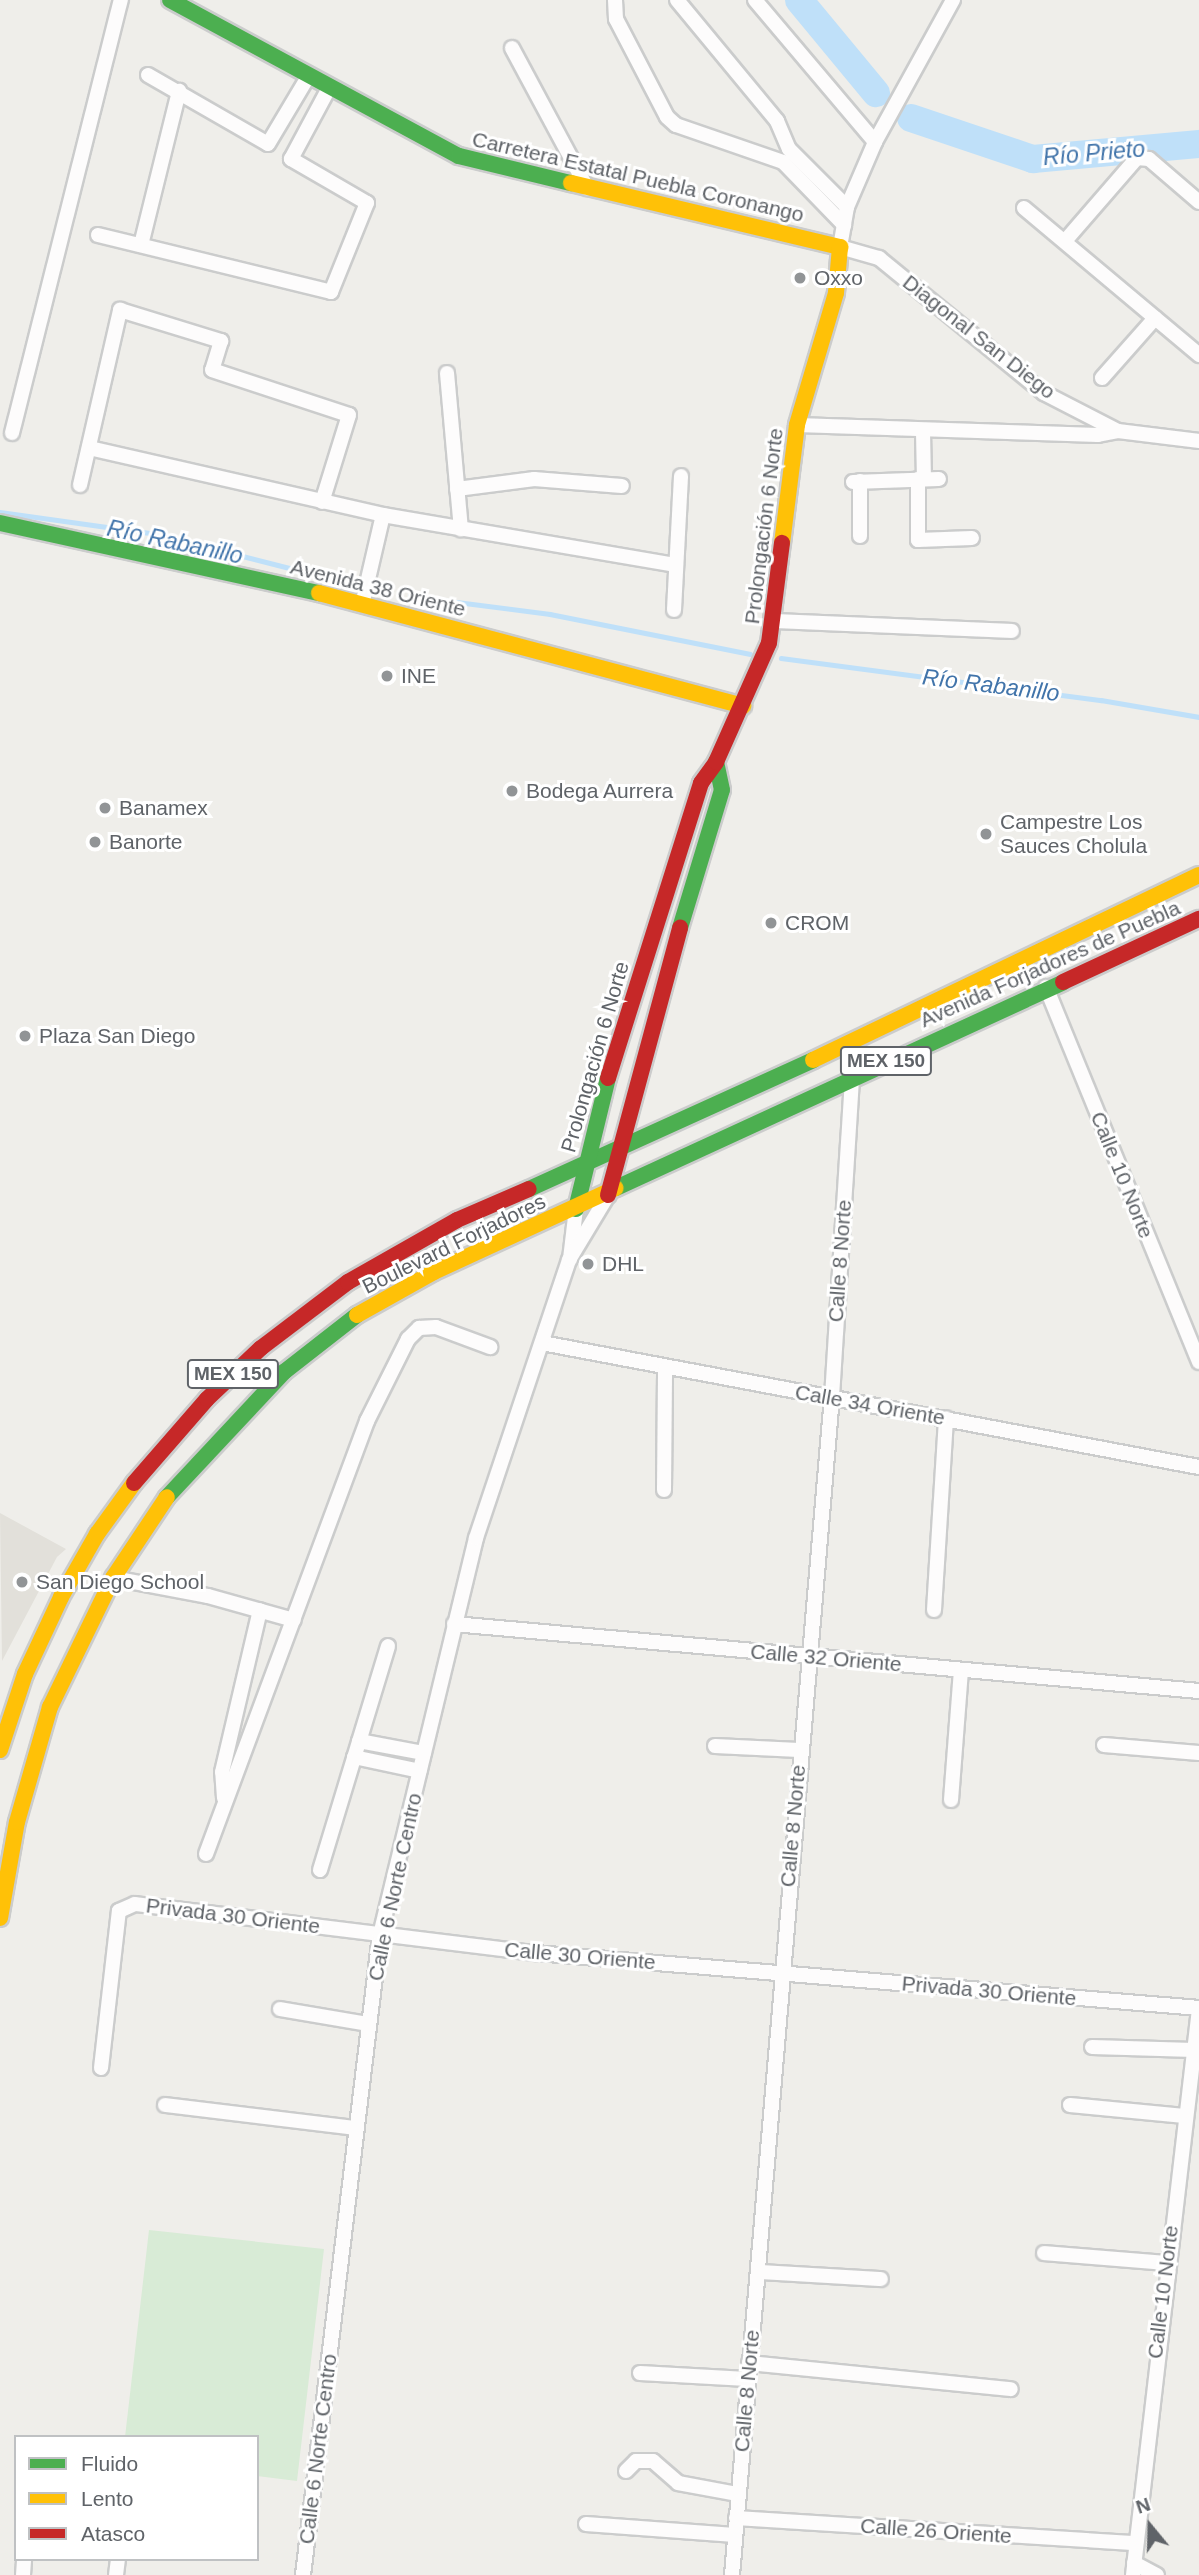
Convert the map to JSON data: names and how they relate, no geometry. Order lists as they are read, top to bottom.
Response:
{
  "streets": {
    "main road": [
      "Carretera Estatal Puebla Coronango",
      "Prolongación 6 Norte",
      "Avenida 38 Oriente",
      "Avenida Forjadores de Puebla",
      "MEX 150",
      "Boulevard Forjadores"
    ],
    "street": [
      "Diagonal San Diego",
      "Calle 10 Norte",
      "Calle 8 Norte",
      "Calle 34 Oriente",
      "Calle 32 Oriente",
      "Calle 6 Norte Centro",
      "Privada 30 Oriente",
      "Calle 30 Oriente",
      "Calle 26 Oriente"
    ]
  },
  "crossings": [
    ["Carretera Estatal Puebla Coronango", "Diagonal San Diego"],
    ["Carretera Estatal Puebla Coronango", "Prolongación 6 Norte"],
    ["Diagonal San Diego", "Prolongación 6 Norte"],
    ["Prolongación 6 Norte", "Avenida 38 Oriente"],
    ["Prolongación 6 Norte", "Avenida Forjadores de Puebla"],
    ["Prolongación 6 Norte", "Boulevard Forjadores"],
    ["Prolongación 6 Norte", "Calle 6 Norte Centro"],
    ["Avenida Forjadores de Puebla", "Calle 10 Norte"],
    ["Avenida Forjadores de Puebla", "Boulevard Forjadores"],
    ["Avenida Forjadores de Puebla", "Calle 8 Norte"],
    ["Avenida Forjadores de Puebla", "Calle 6 Norte Centro"],
    ["Calle 10 Norte", "Privada 30 Oriente"],
    ["Calle 10 Norte", "Calle 26 Oriente"],
    ["Boulevard Forjadores", "Calle 6 Norte Centro"],
    ["Calle 8 Norte", "Calle 34 Oriente"],
    ["Calle 8 Norte", "Calle 32 Oriente"],
    ["Calle 8 Norte", "Privada 30 Oriente"],
    ["Calle 8 Norte", "Calle 30 Oriente"],
    ["Calle 8 Norte", "Calle 26 Oriente"],
    ["Calle 34 Oriente", "Calle 6 Norte Centro"],
    ["Calle 32 Oriente", "Calle 6 Norte Centro"],
    ["Calle 6 Norte Centro", "Privada 30 Oriente"],
    ["Calle 6 Norte Centro", "Calle 30 Oriente"],
    ["Privada 30 Oriente", "Calle 30 Oriente"]
  ],
  "water": ["Río Prieto", "Río Rabanillo"],
  "places": [
    "Oxxo",
    "INE",
    "Bodega Aurrera",
    "Banamex",
    "Campestre Los Sauces Cholula",
    "Banorte",
    "CROM",
    "Plaza San Diego",
    "DHL",
    "San Diego School"
  ],
  "legend": ["Fluido", "Lento", "Atasco"],
  "north": "top"
}
